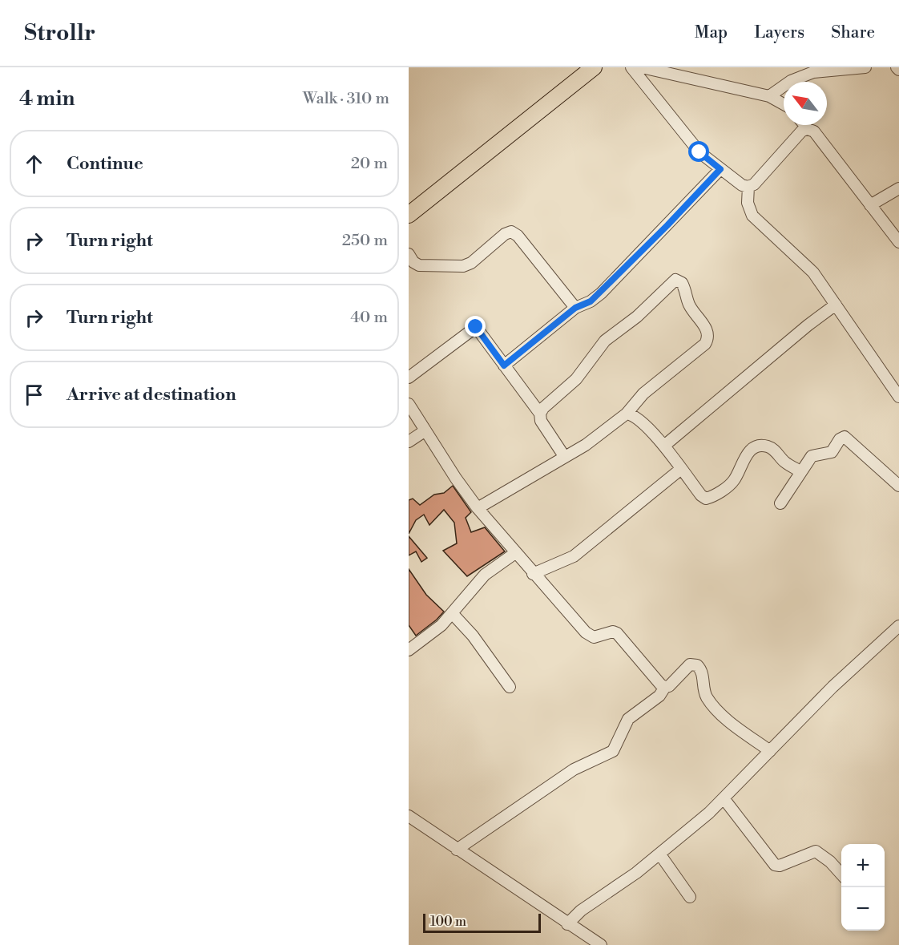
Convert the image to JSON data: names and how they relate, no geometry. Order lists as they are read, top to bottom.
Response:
{
  "scale_bar": "100 m",
  "north": "top left",
  "page": {
    "header": "Strollr",
    "nav": ["Map", "Layers", "Share"],
    "heading": ["4 min", "Walk · 310 m"],
    "list": [
      ["Continue", "20 m"],
      ["Turn right", "250 m"],
      ["Turn right", "40 m"],
      "Arrive at destination"
    ],
    "map_buttons": ["+", "−"],
    "scale": "100 m"
  }
}
